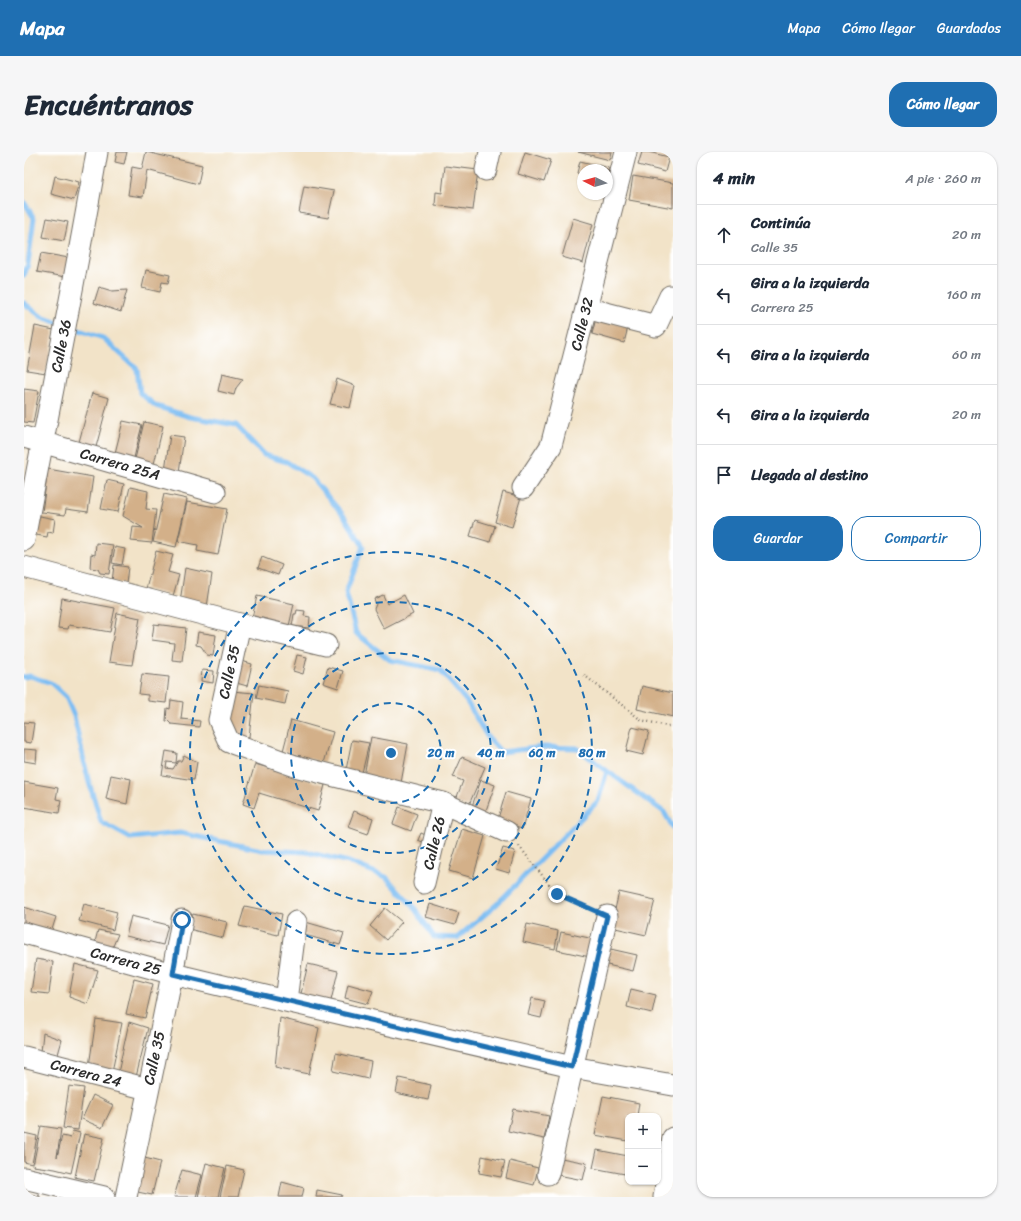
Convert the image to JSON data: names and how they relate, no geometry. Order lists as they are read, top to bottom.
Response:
{
  "streets": {
    "street": [
      "Calle 32",
      "Calle 36",
      "Carrera 25A",
      "Calle 35",
      "Calle 26",
      "Carrera 25",
      "Carrera 24"
    ]
  },
  "crossings": [
    ["Calle 36", "Carrera 25A"],
    ["Calle 35", "Calle 26"],
    ["Calle 35", "Carrera 25"],
    ["Calle 35", "Carrera 24"]
  ],
  "north": "left",
  "page": {
    "header": "Mapa",
    "nav": ["Mapa", "Cómo llegar", "Guardados"],
    "title": "Encuéntranos",
    "buttons": [
      "Cómo llegar",
      ["Guardar", "Compartir"]
    ],
    "heading": ["4 min", "A pie · 260 m"],
    "list": [
      ["Continúa", "Calle 35", "20 m"],
      ["Gira a la izquierda", "Carrera 25", "160 m"],
      ["Gira a la izquierda", "60 m"],
      ["Gira a la izquierda", "20 m"],
      "Llegada al destino"
    ],
    "map_buttons": ["+", "−"]
  },
  "rings": [
    "20 m",
    "40 m",
    "60 m",
    "80 m"
  ]
}
